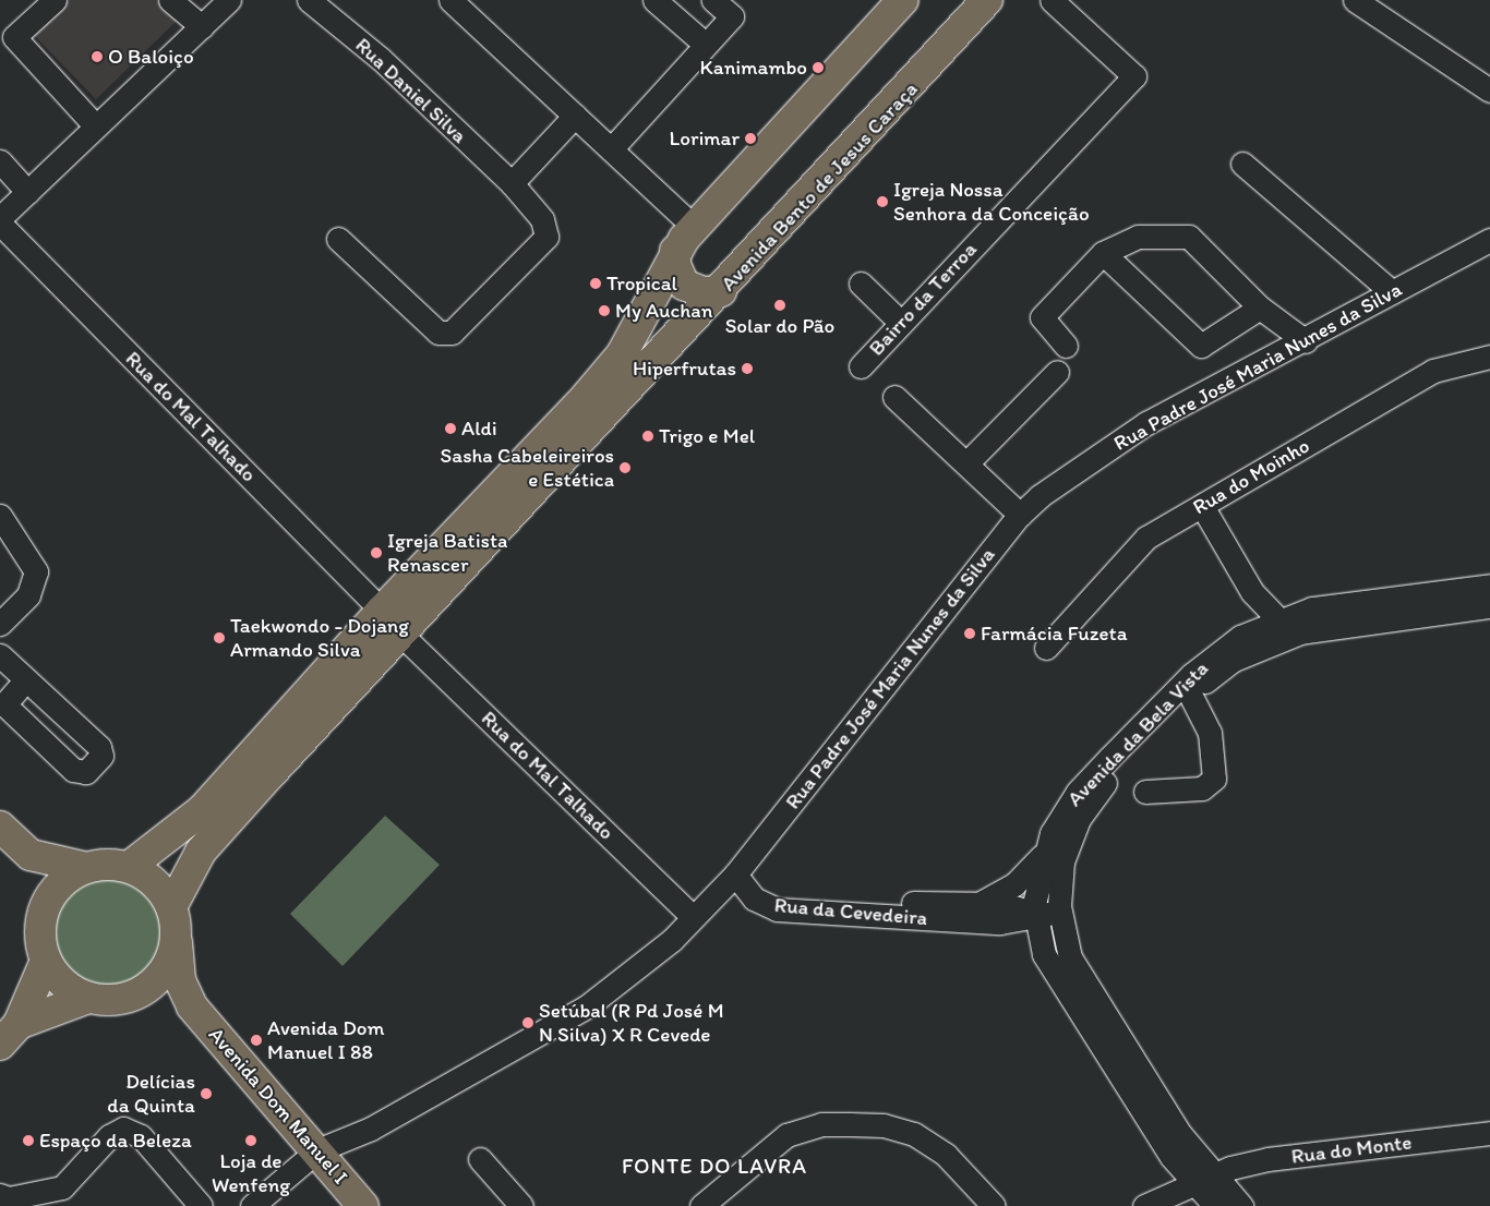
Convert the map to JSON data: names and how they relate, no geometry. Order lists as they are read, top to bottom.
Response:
{
  "streets": {
    "main road": ["Avenida Bento de Jesus Caraça", "Avenida Dom Manuel I"],
    "street": [
      "Rua Daniel Silva",
      "Bairro da Terroa",
      "Rua Padre José Maria Nunes da Silva",
      "Rua do Mal Talhado",
      "Rua do Moinho",
      "Avenida da Bela Vista",
      "Rua da Cevedeira",
      "Rua do Monte"
    ]
  },
  "crossings": [
    ["Avenida Bento de Jesus Caraça", "Rua do Mal Talhado"],
    ["Avenida Bento de Jesus Caraça", "Avenida Dom Manuel I"],
    ["Rua Padre José Maria Nunes da Silva", "Rua do Mal Talhado"],
    ["Rua Padre José Maria Nunes da Silva", "Rua da Cevedeira"],
    ["Rua Padre José Maria Nunes da Silva", "Avenida Dom Manuel I"],
    ["Avenida da Bela Vista", "Rua da Cevedeira"],
    ["Avenida da Bela Vista", "Rua do Monte"]
  ],
  "districts": ["FONTE DO LAVRA"],
  "places": [
    "O Baloiço",
    "Kanimambo",
    "Lorimar",
    "Igreja Nossa Senhora da Conceição",
    "Tropical",
    "Solar do Pão",
    "My Auchan",
    "Hiperfrutas",
    "Aldi",
    "Trigo e Mel",
    "Sasha Cabeleireiros e Estética",
    "Igreja Batista Renascer",
    "Farmácia Fuzeta",
    "Taekwondo - Dojang Armando Silva",
    "Setúbal (R Pd José M N Silva) X R Cevede",
    "Avenida Dom Manuel I 88",
    "Delícias da Quinta",
    "Espaço da Beleza",
    "Loja de Wenfeng"
  ]
}
